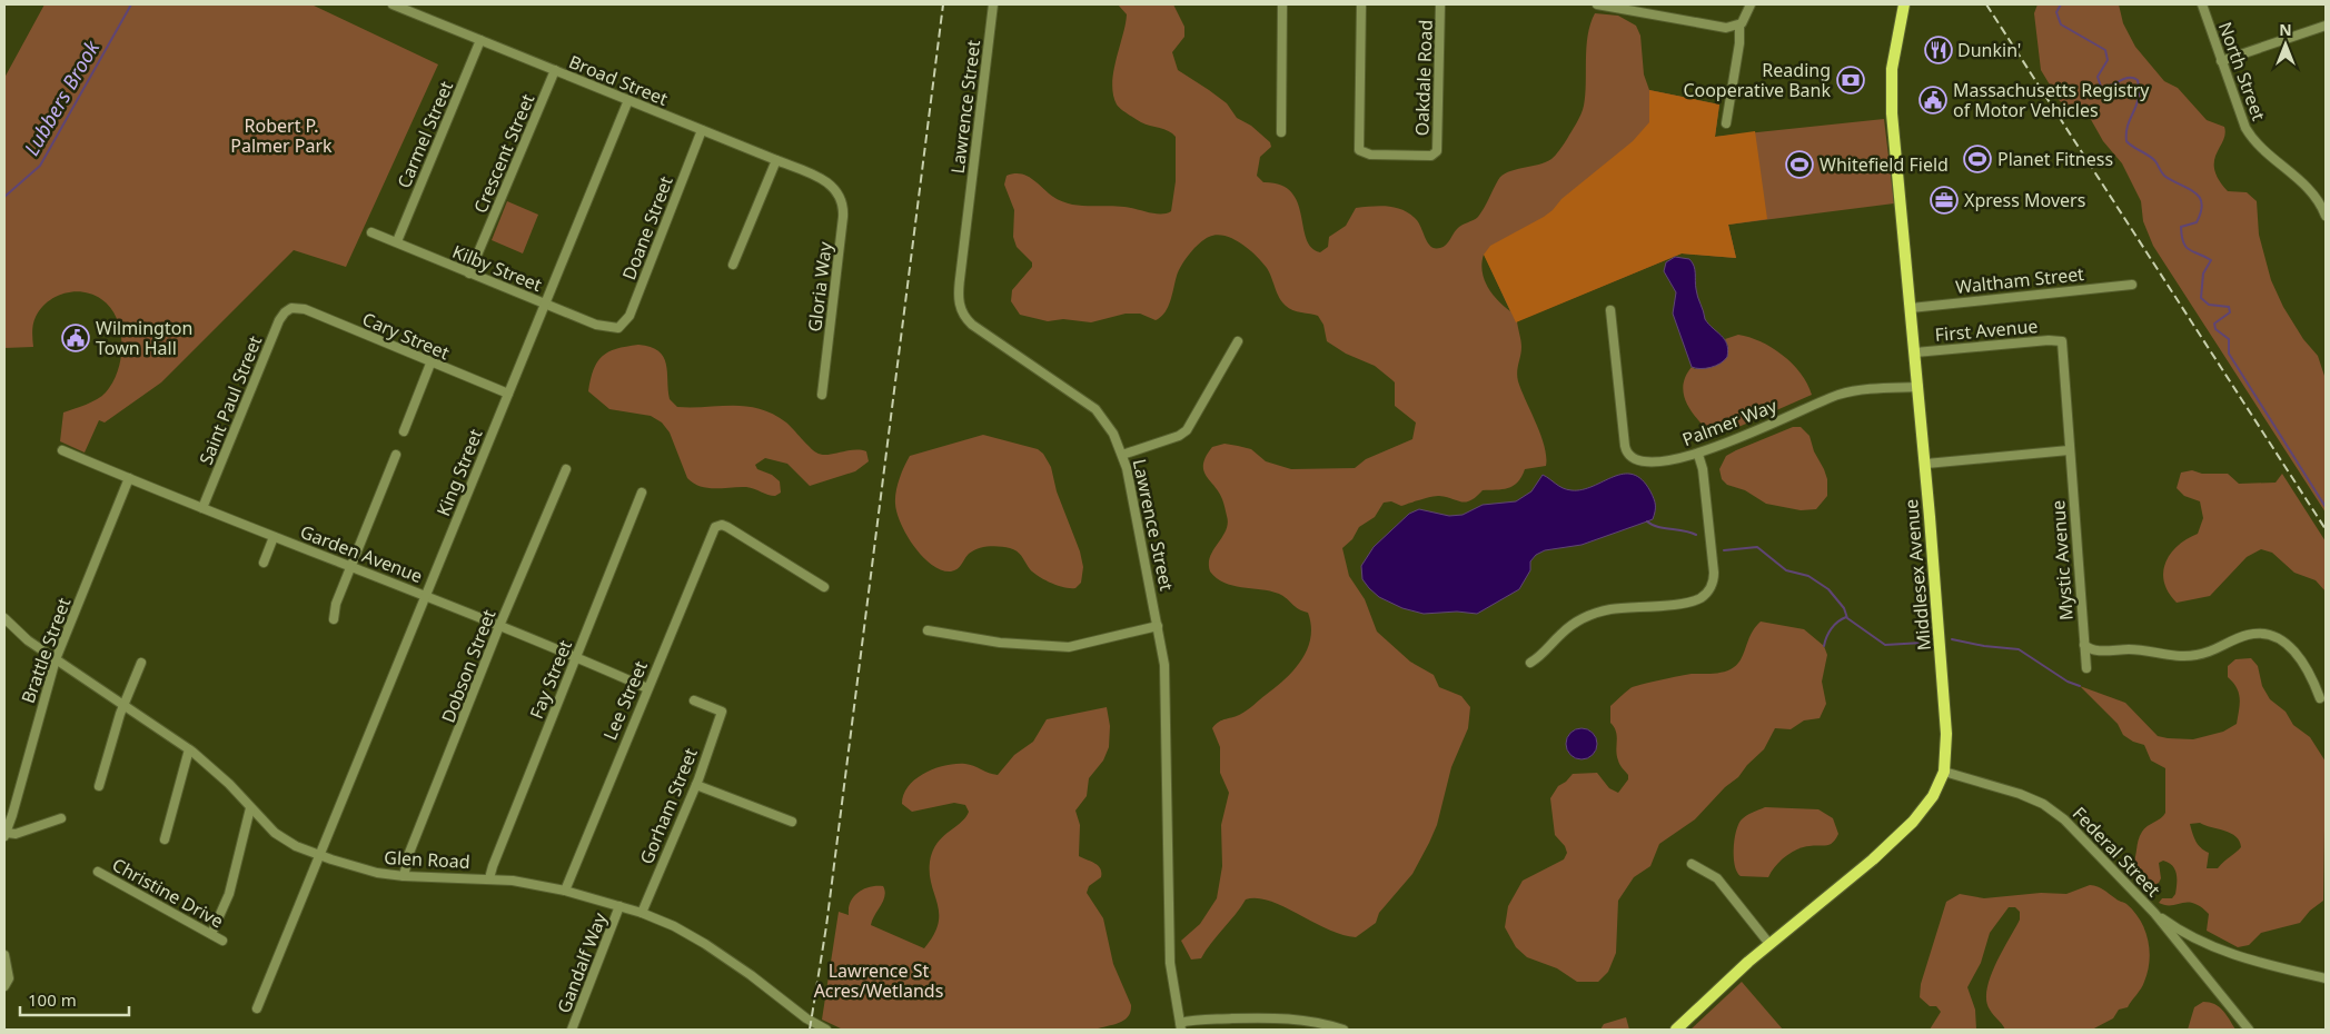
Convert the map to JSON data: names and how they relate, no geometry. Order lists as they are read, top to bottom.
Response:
{
  "streets": {
    "main road": ["Middlesex Avenue"],
    "street": [
      "North Street",
      "Oakdale Road",
      "Broad Street",
      "Lawrence Street",
      "Carmel Street",
      "Crescent Street",
      "Doane Street",
      "Kilby Street",
      "Waltham Street",
      "Gloria Way",
      "First Avenue",
      "Cary Street",
      "Saint Paul Street",
      "Palmer Way",
      "King Street",
      "Garden Avenue",
      "Mystic Avenue",
      "Brattle Street",
      "Dobson Street",
      "Fay Street",
      "Lee Street",
      "Gorham Street",
      "Federal Street",
      "Glen Road",
      "Christine Drive",
      "Gandalf Way"
    ]
  },
  "crossings": [
    ["Broad Street", "Carmel Street"],
    ["Broad Street", "Crescent Street"],
    ["Broad Street", "Doane Street"],
    ["Broad Street", "Gloria Way"],
    ["Broad Street", "King Street"],
    ["Carmel Street", "Kilby Street"],
    ["Crescent Street", "Kilby Street"],
    ["Doane Street", "Kilby Street"],
    ["Kilby Street", "King Street"],
    ["Waltham Street", "Middlesex Avenue"],
    ["First Avenue", "Mystic Avenue"],
    ["First Avenue", "Middlesex Avenue"],
    ["Cary Street", "Saint Paul Street"],
    ["Cary Street", "King Street"],
    ["Saint Paul Street", "Garden Avenue"],
    ["Palmer Way", "Middlesex Avenue"],
    ["King Street", "Garden Avenue"],
    ["King Street", "Glen Road"],
    ["Garden Avenue", "Brattle Street"],
    ["Garden Avenue", "Dobson Street"],
    ["Garden Avenue", "Fay Street"],
    ["Garden Avenue", "Lee Street"],
    ["Middlesex Avenue", "Federal Street"],
    ["Brattle Street", "Glen Road"],
    ["Dobson Street", "Glen Road"],
    ["Fay Street", "Glen Road"],
    ["Lee Street", "Glen Road"],
    ["Gorham Street", "Glen Road"],
    ["Glen Road", "Gandalf Way"]
  ],
  "water": ["Lubbers Brook"],
  "parks": ["Robert P. Palmer Park", "Lawrence St Acres/Wetlands"],
  "places": {
    "restaurant": ["Dunkin'"],
    "bank": ["Reading Cooperative Bank"],
    "public building": ["Massachusetts Registry of Motor Vehicles", "Wilmington Town Hall"],
    "sports": ["Planet Fitness", "Whitefield Field"],
    "office": ["Xpress Movers"]
  },
  "scale_bar": "100 m",
  "north": "top"
}
